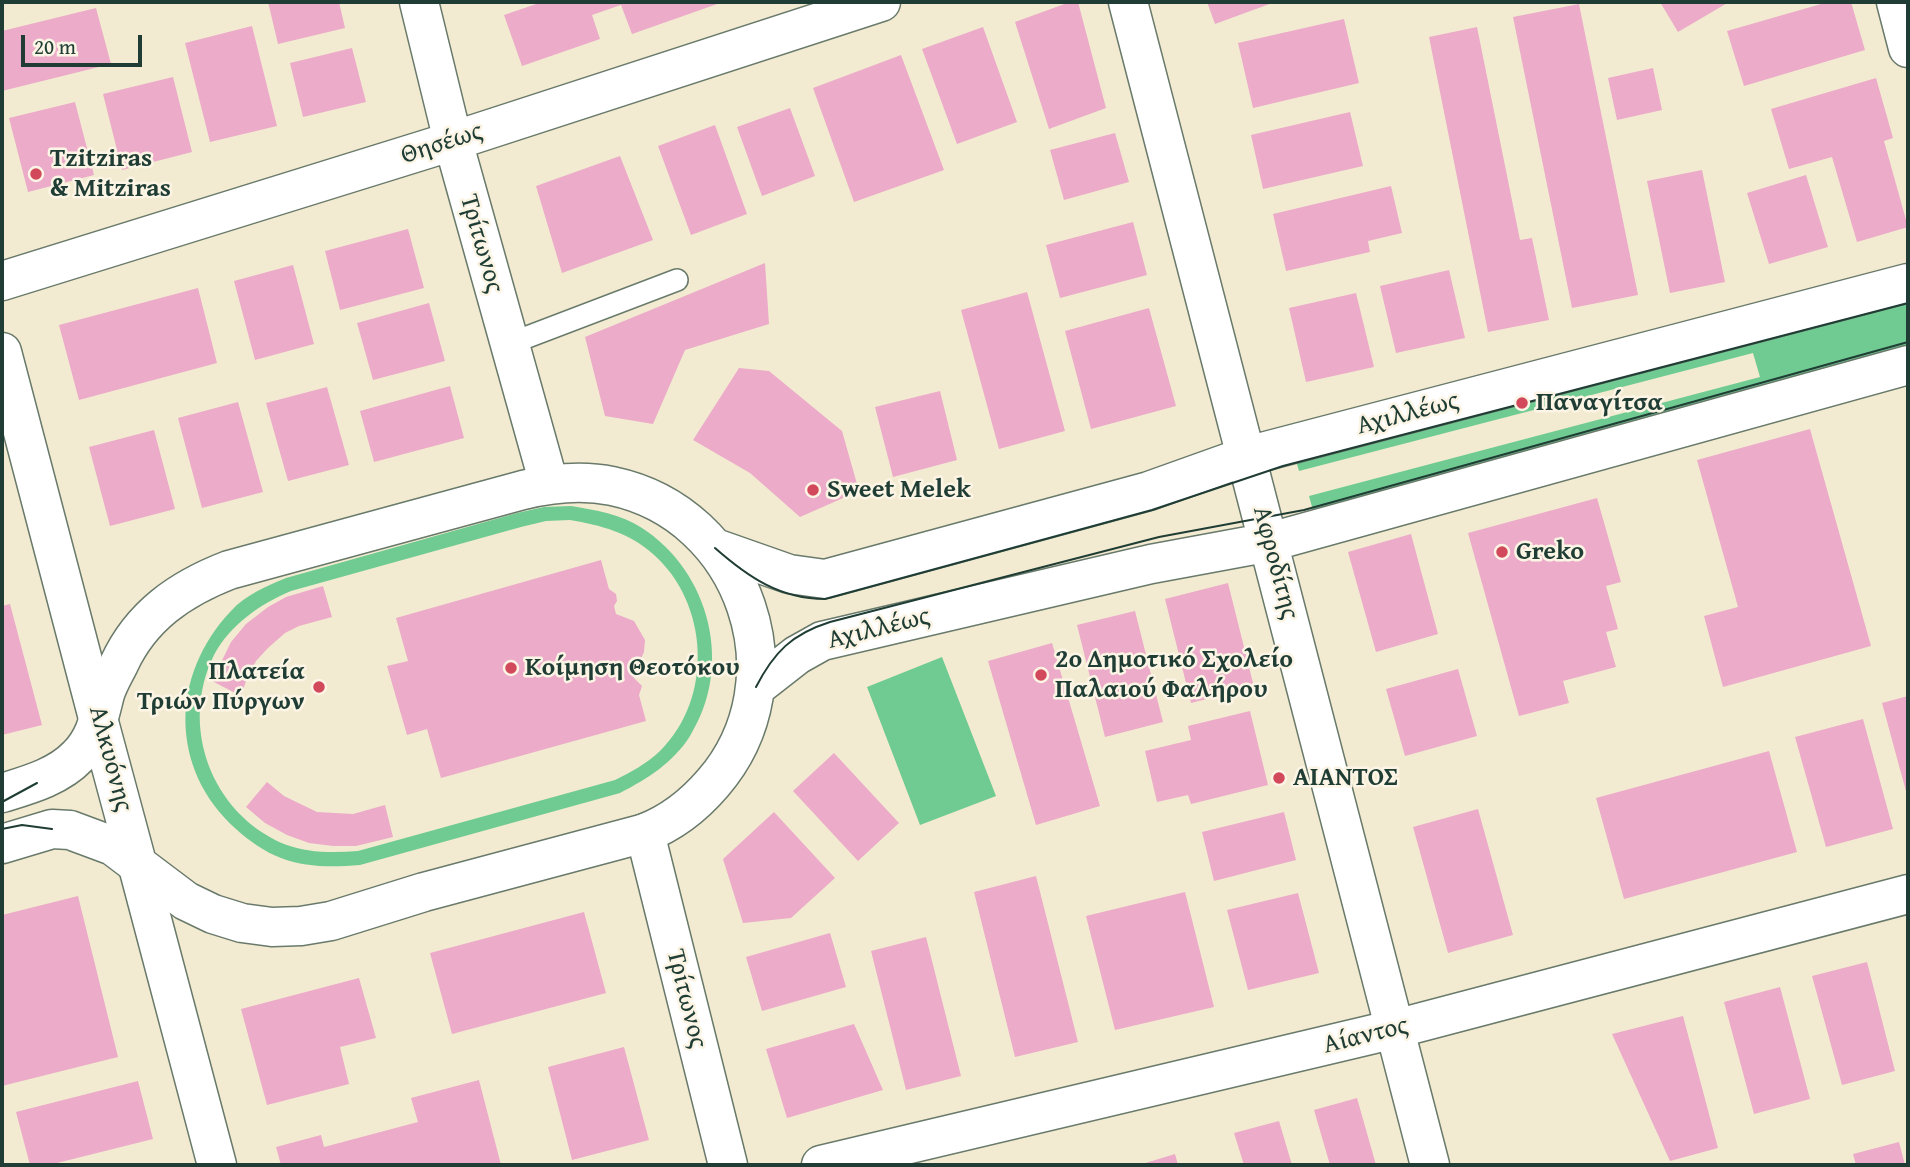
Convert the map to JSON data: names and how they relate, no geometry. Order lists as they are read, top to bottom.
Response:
{
  "streets": {
    "street": [
      "Θησέως",
      "Τρίτωνος",
      "Αχιλλέως",
      "Αφροδίτης",
      "Αλκυόνης",
      "Αίαντος"
    ]
  },
  "crossings": [
    ["Θησέως", "Τρίτωνος"],
    ["Αχιλλέως", "Αφροδίτης"],
    ["Αφροδίτης", "Αίαντος"]
  ],
  "places": [
    "Tzitziras & Mitziras",
    "Παναγίτσα",
    "Sweet Melek",
    "Greko",
    "Κοίμηση Θεοτόκου",
    "2ο Δημοτικό Σχολείο Παλαιού Φαλήρου",
    "Πλατεία Τριών Πύργων",
    "ΑΙΑΝΤΟΣ"
  ],
  "scale_bar": "20 m"
}
